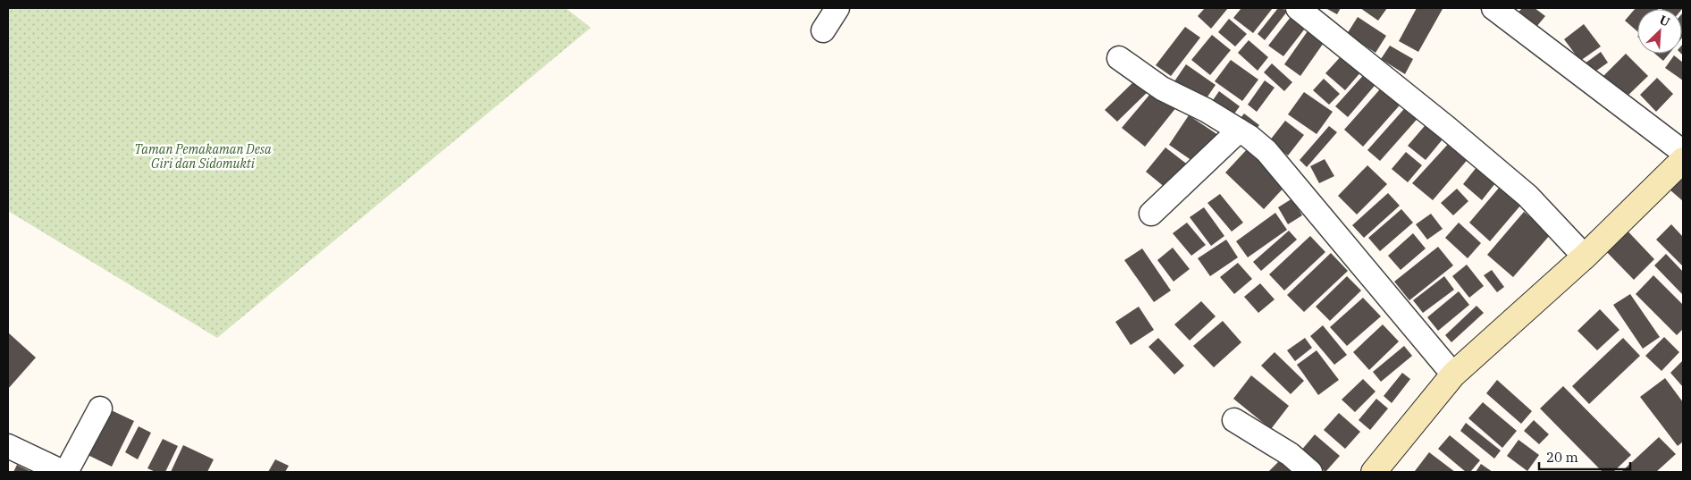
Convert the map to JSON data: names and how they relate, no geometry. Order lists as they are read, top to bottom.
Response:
{
  "parks": ["Taman Pemakaman Desa Giri dan Sidomukti"],
  "scale_bar": "20 m",
  "north": "top right"
}
